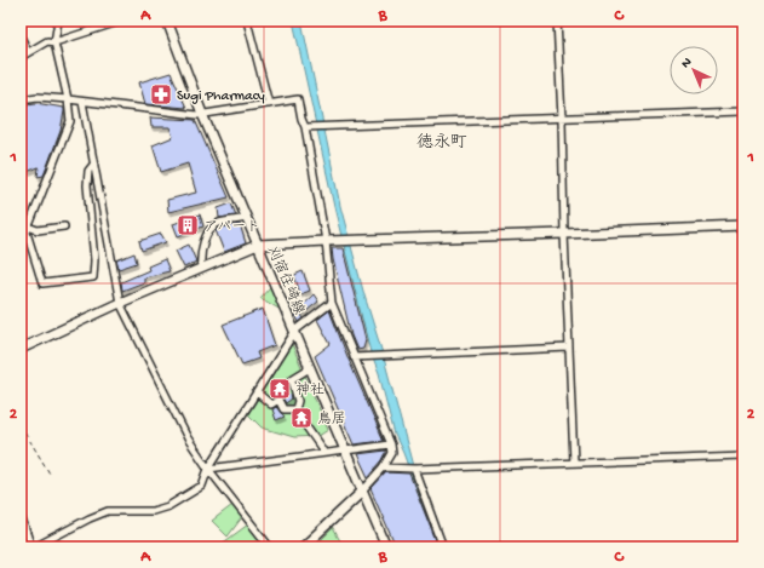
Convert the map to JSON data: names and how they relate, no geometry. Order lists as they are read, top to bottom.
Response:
{
  "streets": {
    "street": ["刈宿住崎線"]
  },
  "districts": ["徳永町"],
  "places": {
    "pharmacy": ["Sugi Pharmacy"],
    "building": ["アパート"],
    "temple": ["神社", "鳥居"]
  },
  "north": "top left",
  "grid": {
    "columns": ["A", "B", "C"],
    "rows": ["1", "2"]
  }
}
